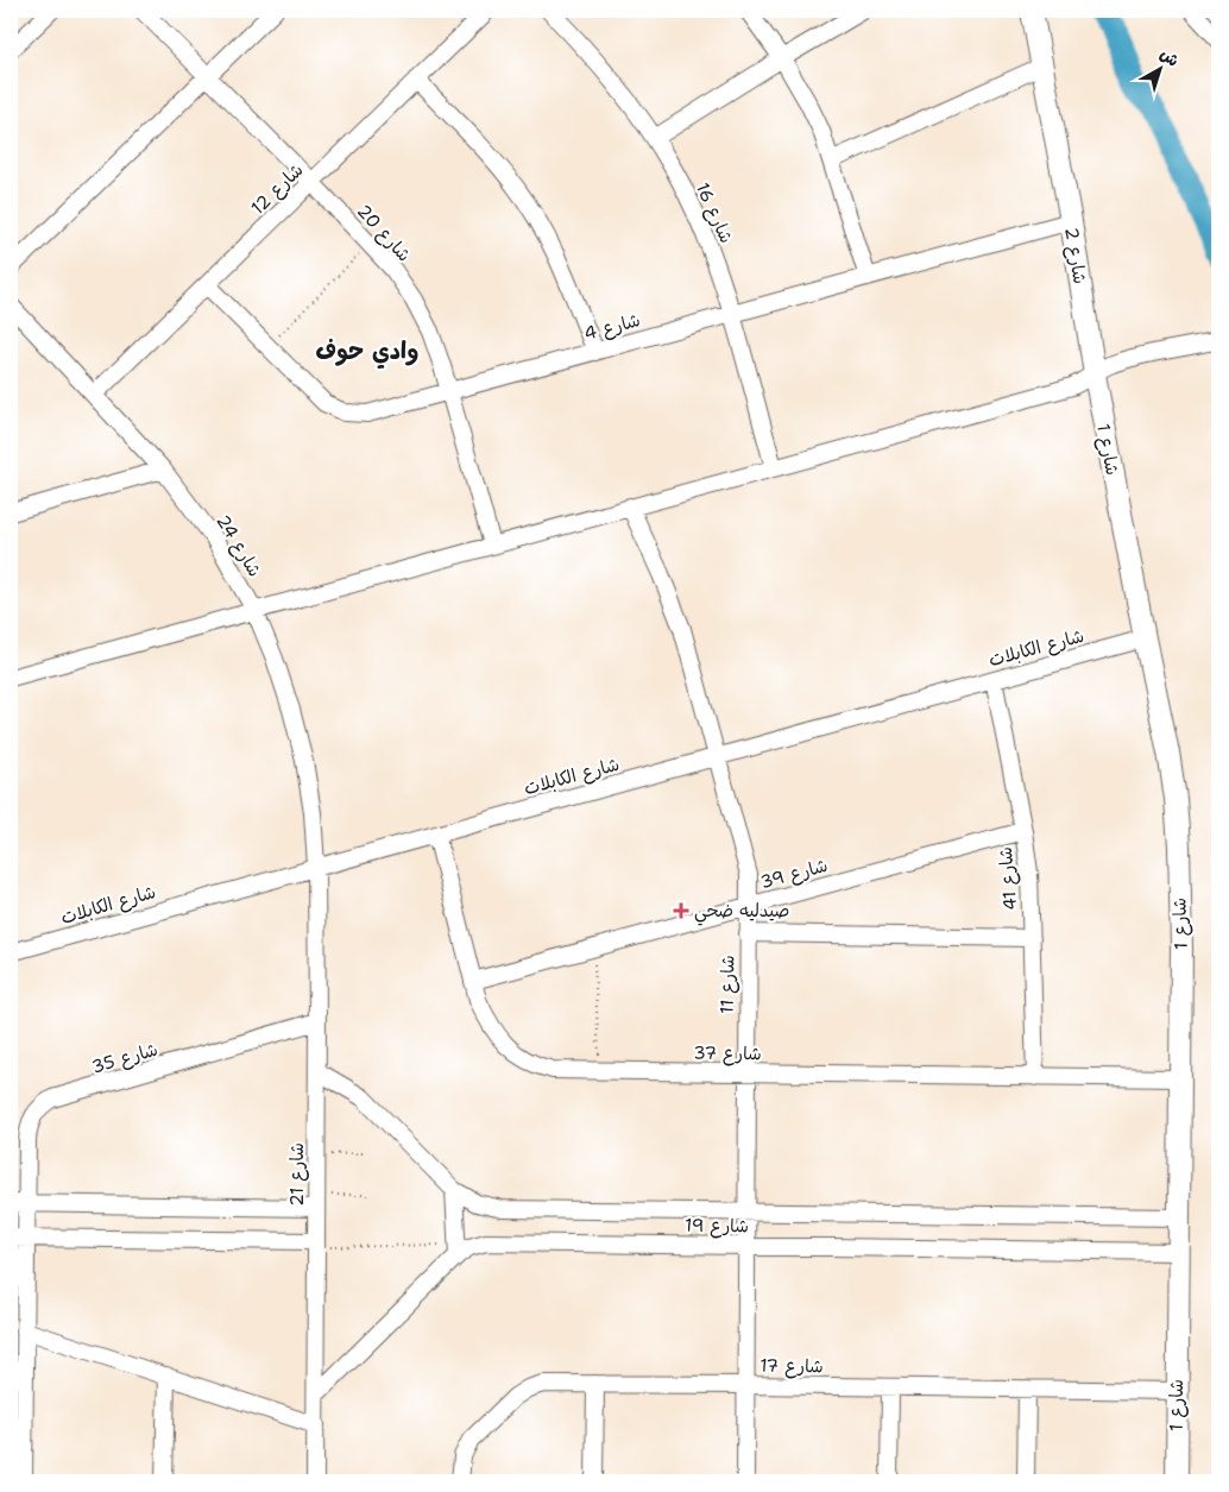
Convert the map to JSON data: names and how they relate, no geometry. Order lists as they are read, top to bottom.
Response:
{
  "streets": {
    "street": [
      "شارع 12",
      "شارع 16",
      "شارع 20",
      "شارع 2",
      "شارع 4",
      "شارع 1",
      "شارع 24",
      "شارع الكابلات",
      "شارع 39",
      "شارع 41",
      "شارع 11",
      "شارع 37",
      "شارع 35",
      "شارع 21",
      "شارع 19",
      "شارع 17"
    ]
  },
  "crossings": [
    ["شارع 12", "شارع 20"],
    ["شارع 12", "شارع 4"],
    ["شارع 12", "شارع 24"],
    ["شارع 16", "شارع 4"],
    ["شارع 20", "شارع 4"],
    ["شارع 2", "شارع 4"],
    ["شارع 2", "شارع 1"],
    ["شارع 1", "شارع الكابلات"],
    ["شارع 1", "شارع 37"],
    ["شارع 1", "شارع 19"],
    ["شارع 1", "شارع 17"],
    ["شارع 24", "شارع الكابلات"],
    ["شارع 24", "شارع 21"],
    ["شارع الكابلات", "شارع 41"],
    ["شارع الكابلات", "شارع 11"],
    ["شارع الكابلات", "شارع 37"],
    ["شارع الكابلات", "شارع 21"],
    ["شارع 39", "شارع 41"],
    ["شارع 39", "شارع 11"],
    ["شارع 39", "شارع 37"],
    ["شارع 41", "شارع 37"],
    ["شارع 11", "شارع 37"],
    ["شارع 11", "شارع 19"],
    ["شارع 11", "شارع 17"],
    ["شارع 35", "شارع 21"],
    ["شارع 21", "شارع 19"]
  ],
  "districts": ["وادي حوف"],
  "places": {
    "health": ["صيدليه ضحي"]
  },
  "north": "top right"
}
